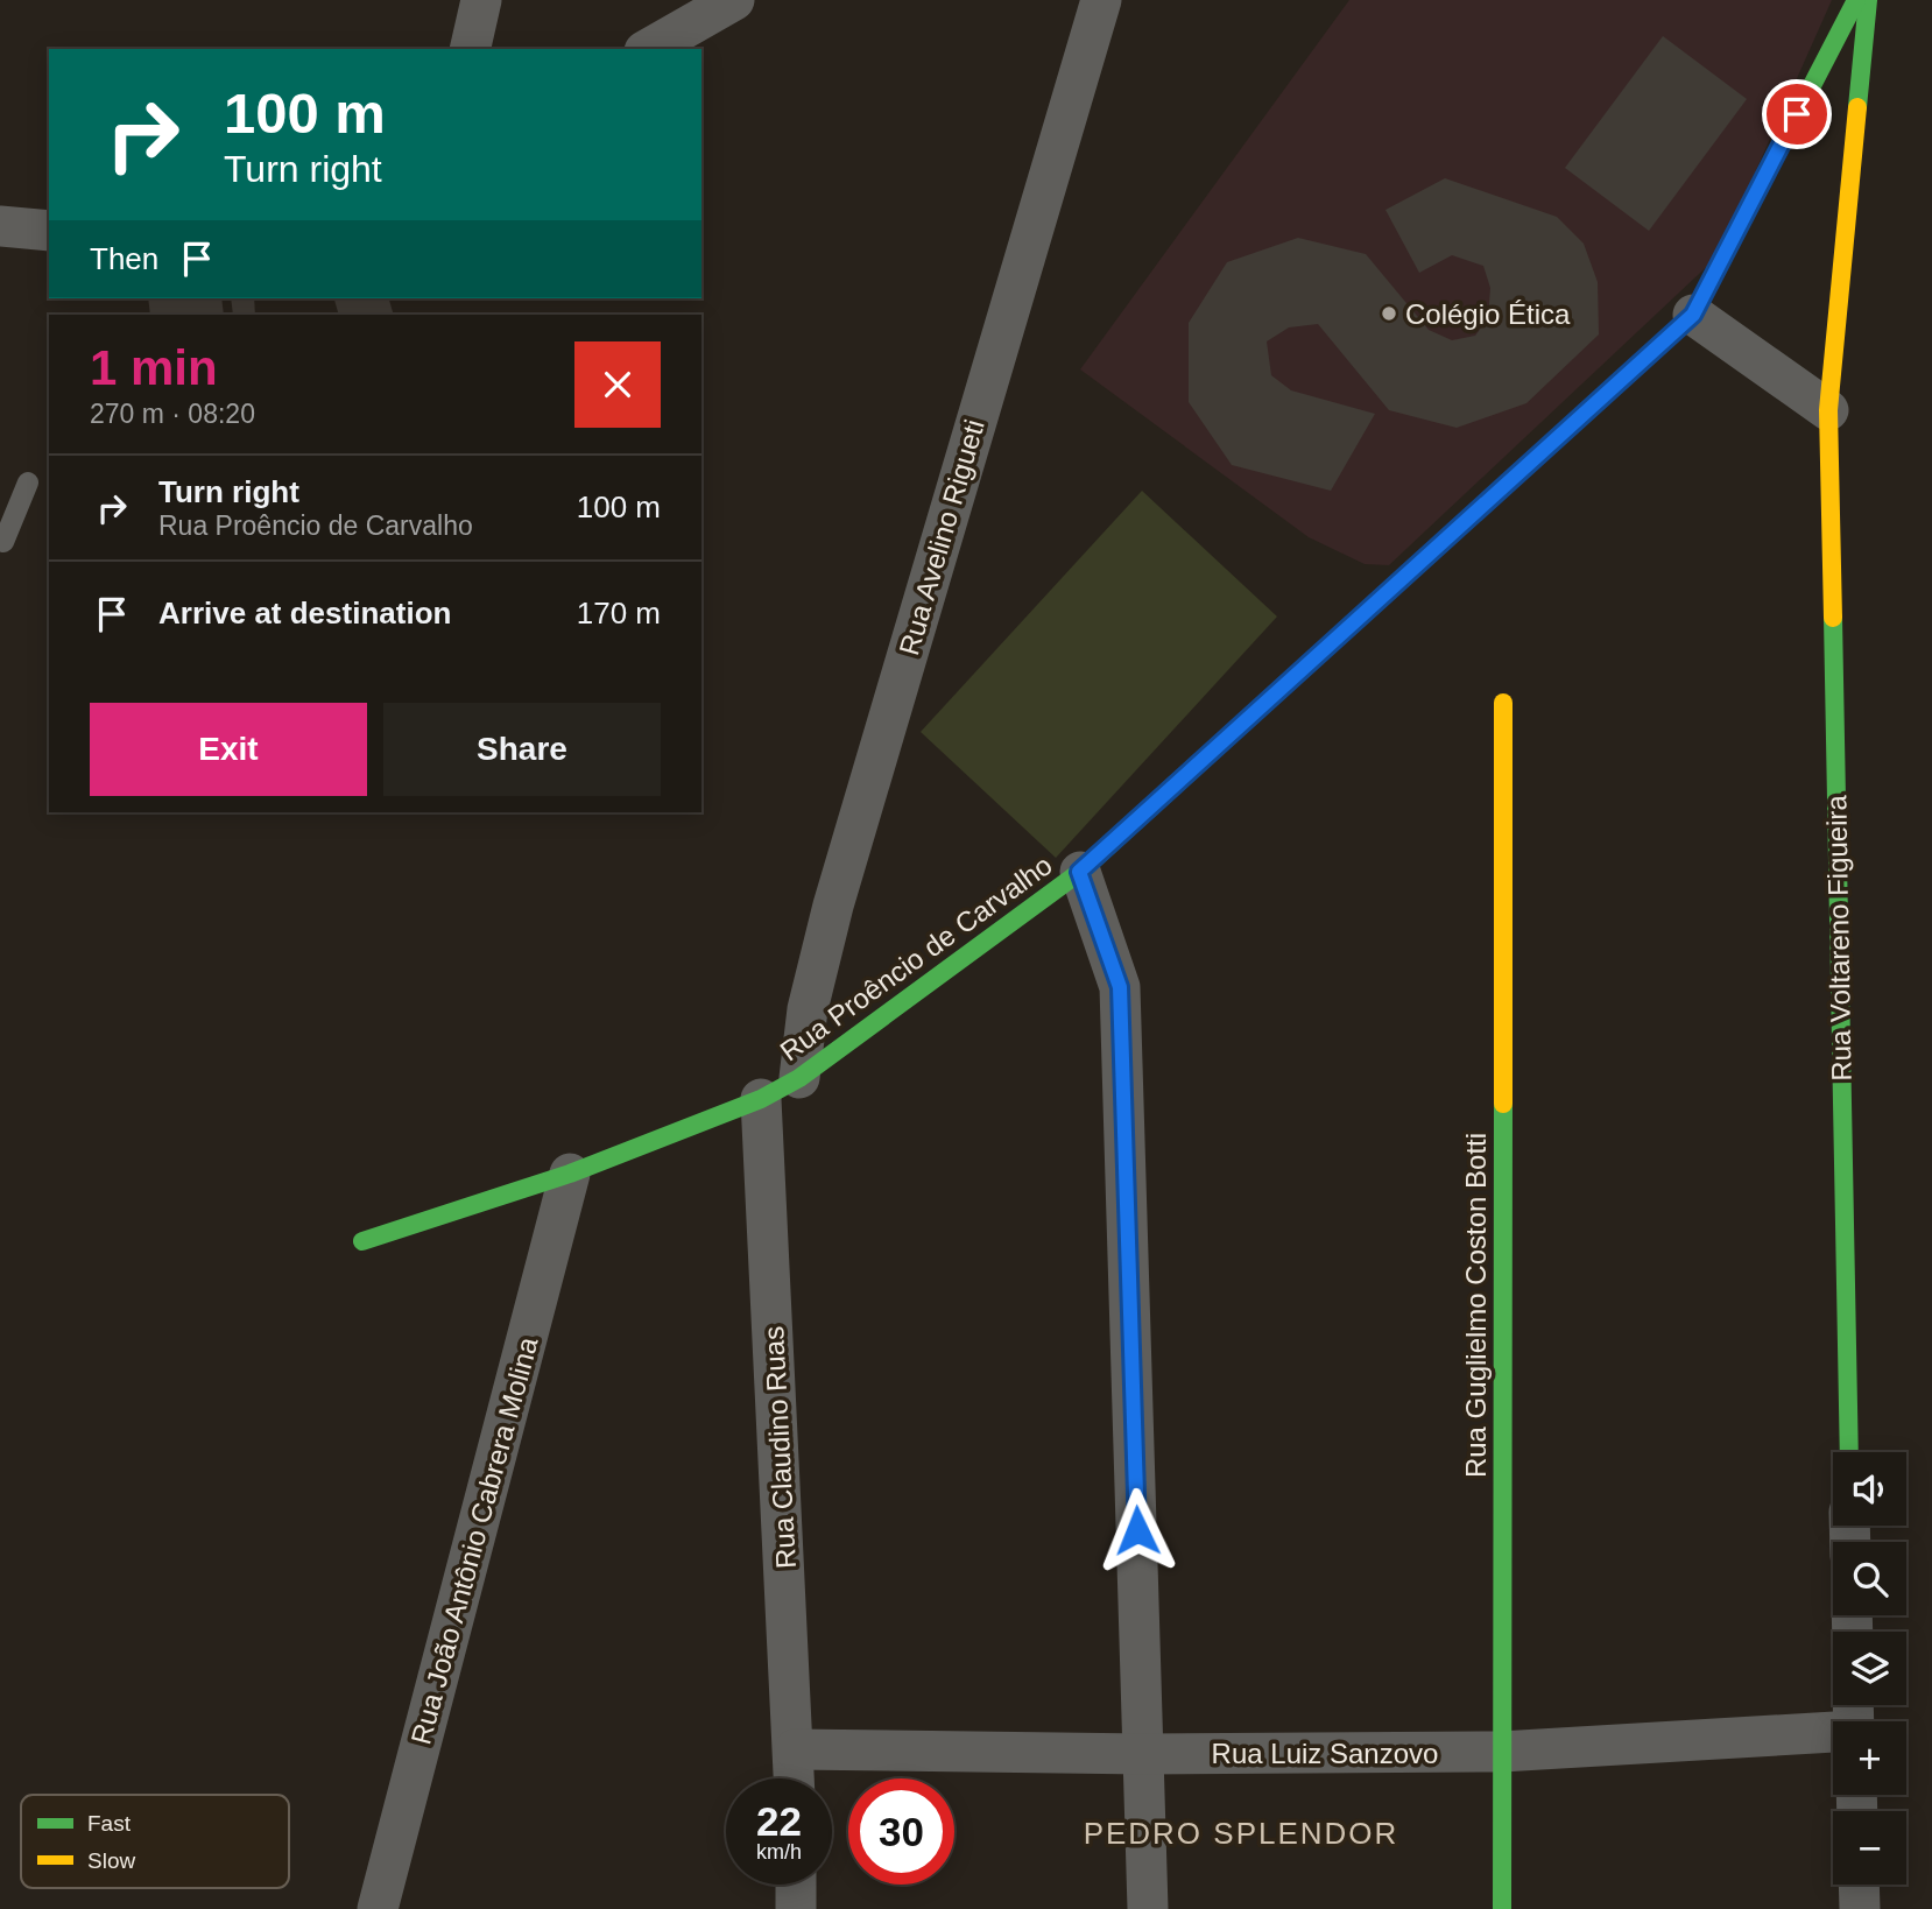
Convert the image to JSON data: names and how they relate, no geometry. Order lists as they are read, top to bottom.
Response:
{
  "streets": {
    "street": [
      "Rua Avelino Rigueti",
      "Rua Voltareno Figueira",
      "Rua Proêncio de Carvalho",
      "Rua Guglielmo Coston Botti",
      "Rua Claudino Ruas",
      "Rua João Antônio Cabrera Molina",
      "Rua Luiz Sanzovo"
    ]
  },
  "crossings": [
    ["Rua Avelino Rigueti", "Rua Proêncio de Carvalho"],
    ["Rua Proêncio de Carvalho", "Rua Claudino Ruas"],
    ["Rua Proêncio de Carvalho", "Rua João Antônio Cabrera Molina"],
    ["Rua Guglielmo Coston Botti", "Rua Luiz Sanzovo"],
    ["Rua Claudino Ruas", "Rua Luiz Sanzovo"]
  ],
  "districts": ["PEDRO SPLENDOR"],
  "places": ["Colégio Ética"],
  "legend": ["Fast", "Slow"],
  "page": {
    "turn": ["100 m", "Turn right"],
    "then": "Then",
    "heading": ["1 min", "270 m · 08:20"],
    "list": [
      {
        "name": "Turn right",
        "note": "Rua Proêncio de Carvalho",
        "value": "100 m"
      },
      {
        "name": "Arrive at destination",
        "value": "170 m"
      }
    ],
    "buttons": ["Exit", "Share"],
    "map_buttons": ["+", "−"],
    "speed": "22 km/h",
    "limit": "30"
  }
}
